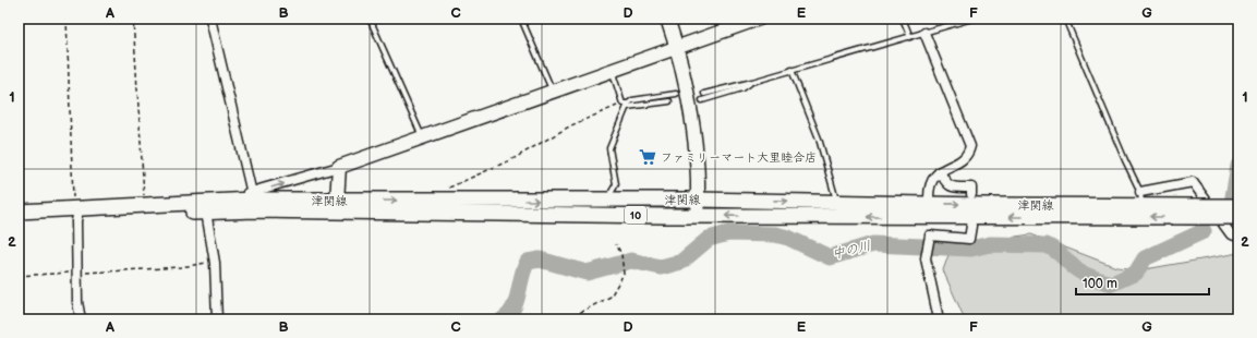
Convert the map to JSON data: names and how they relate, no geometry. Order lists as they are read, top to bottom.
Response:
{
  "streets": {
    "main road": ["津関線", "10"]
  },
  "water": ["中の川"],
  "places": {
    "supermarket": ["ファミリーマート大里睦合店"]
  },
  "scale_bar": "100 m",
  "grid": {
    "columns": [
      "A",
      "B",
      "C",
      "D",
      "E",
      "F",
      "G"
    ],
    "rows": ["1", "2"]
  }
}
